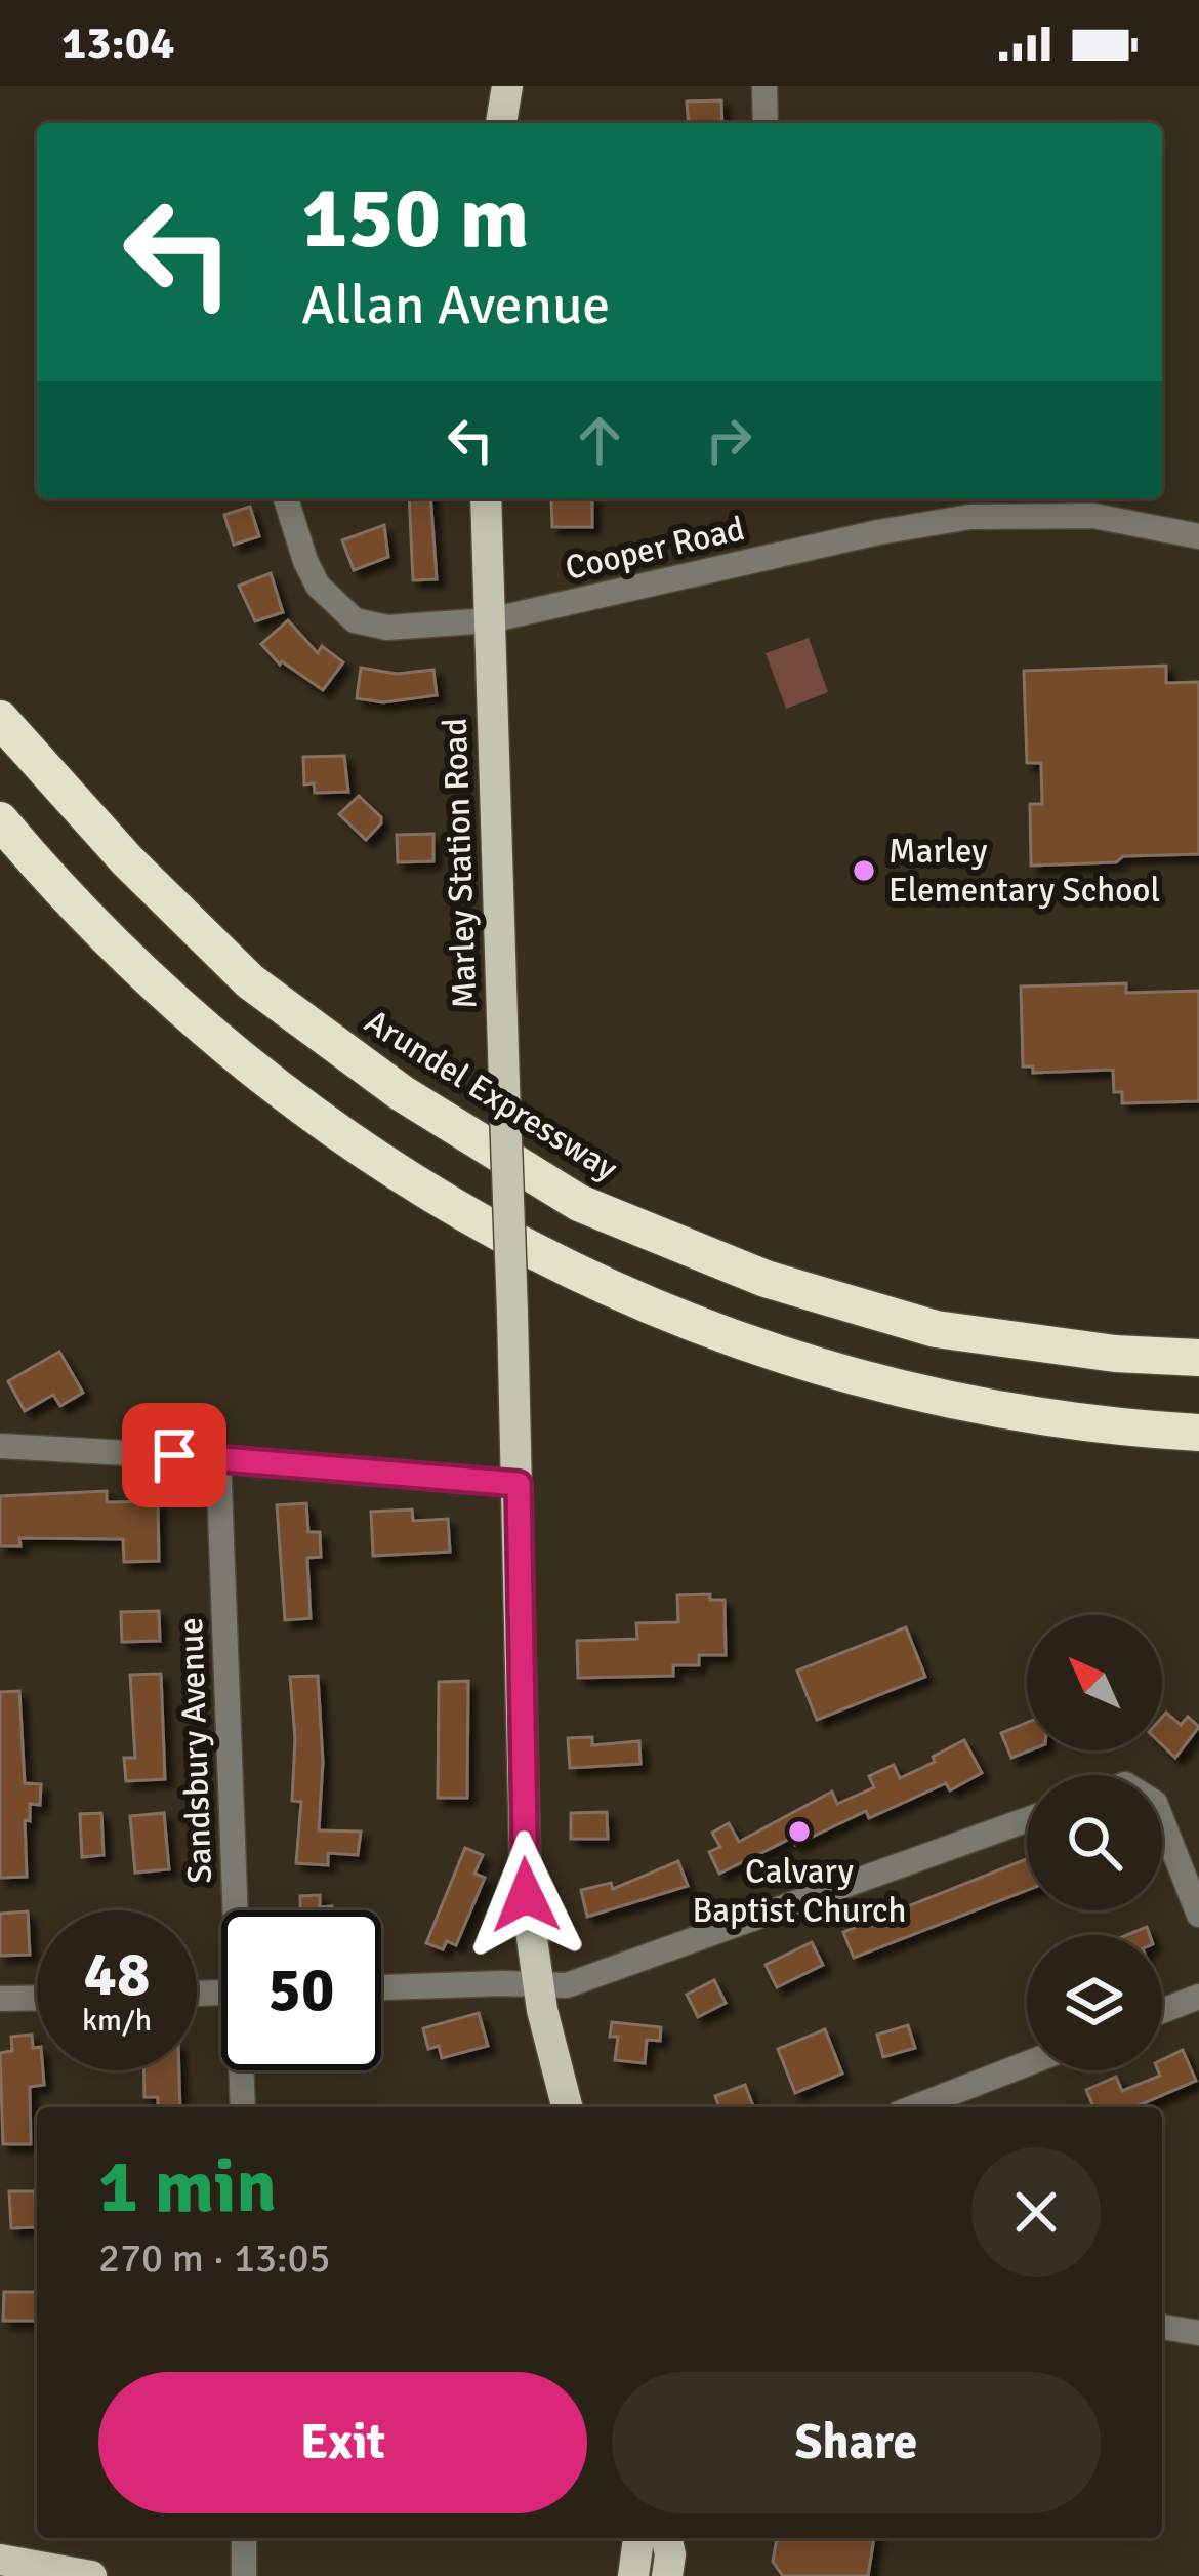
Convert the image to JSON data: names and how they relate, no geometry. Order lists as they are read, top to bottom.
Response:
{
  "streets": {
    "highway": ["Arundel Expressway"],
    "main road": ["Marley Station Road"],
    "street": ["Cooper Road", "Sandsbury Avenue"]
  },
  "crossings": [
    ["Cooper Road", "Marley Station Road"]
  ],
  "places": ["Marley Elementary School", "Calvary Baptist Church"],
  "north": "top left",
  "page": {
    "status": "13:04",
    "turn": ["150 m", "Allan Avenue"],
    "speed": "48 km/h",
    "limit": "50",
    "heading": ["1 min", "270 m · 13:05"],
    "buttons": ["Exit", "Share"]
  }
}
